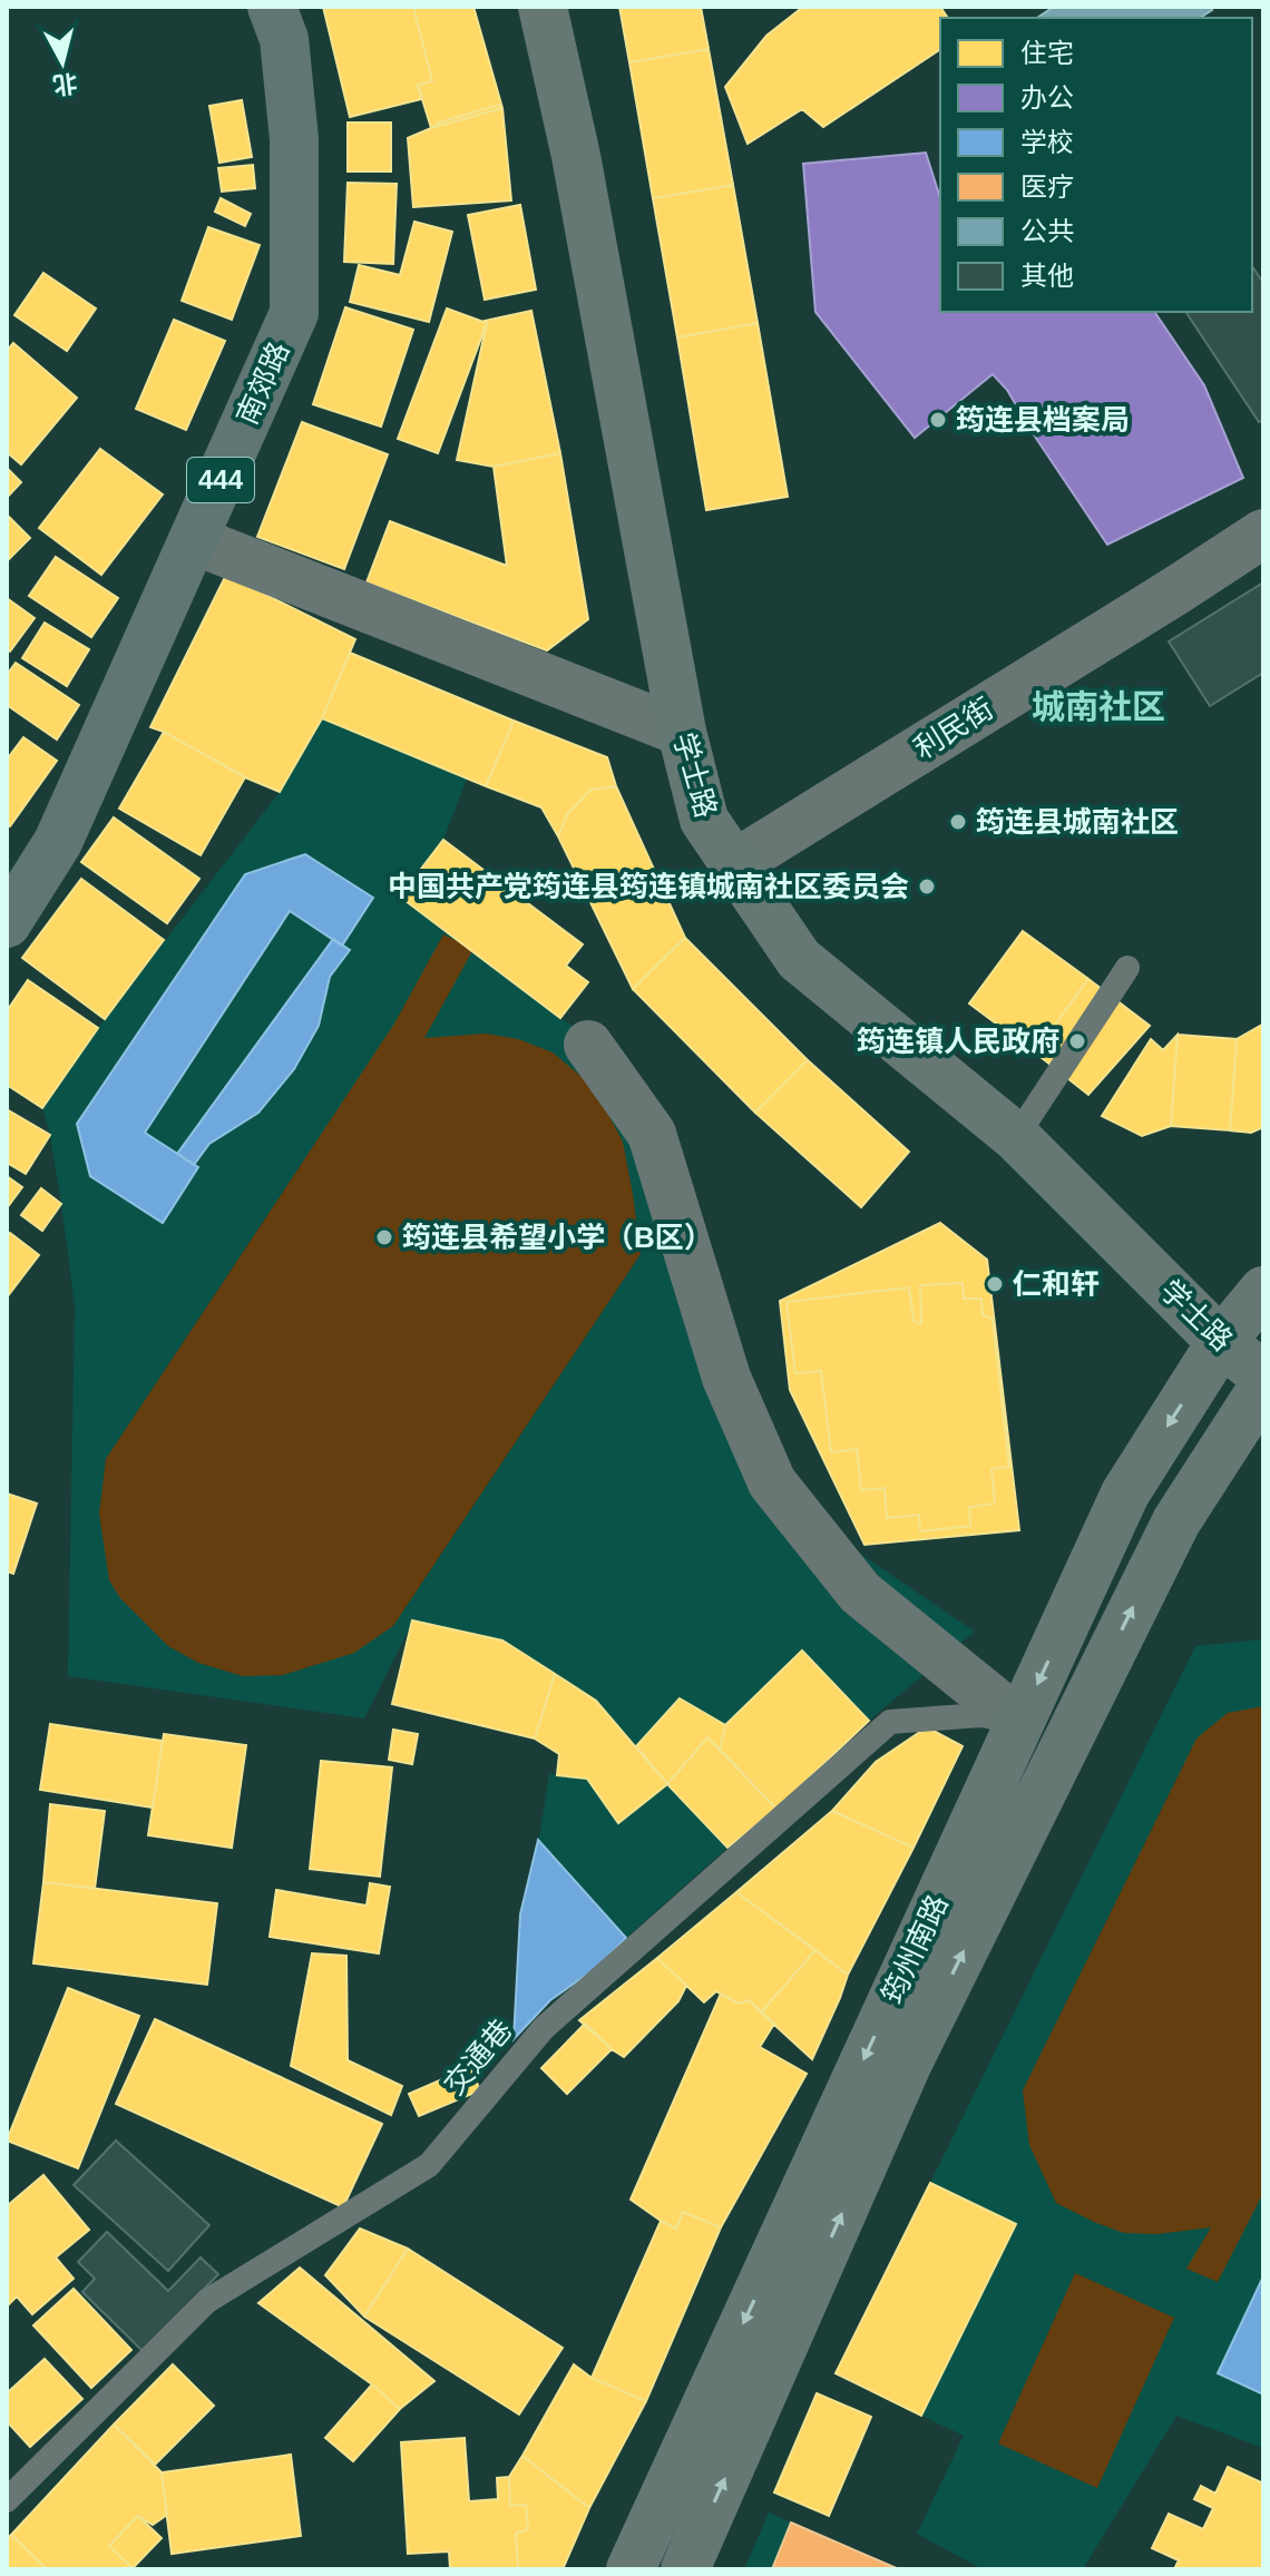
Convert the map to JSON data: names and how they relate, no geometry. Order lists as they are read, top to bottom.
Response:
{
  "streets": {
    "main road": [
      "南郊路",
      "444",
      "学士路",
      "筠州南路"
    ],
    "street": ["利民街"],
    "lane": ["交通巷"]
  },
  "crossings": [
    ["利民街", "学士路"],
    ["学士路", "筠州南路"],
    ["筠州南路", "交通巷"]
  ],
  "districts": ["城南社区"],
  "places": [
    "筠连县档案局",
    "筠连县城南社区",
    "中国共产党筠连县筠连镇城南社区委员会",
    "筠连镇人民政府",
    "筠连县希望小学（B区）",
    "仁和轩"
  ],
  "legend": [
    "住宅",
    "办公",
    "学校",
    "医疗",
    "公共",
    "其他"
  ],
  "north": "bottom"
}
